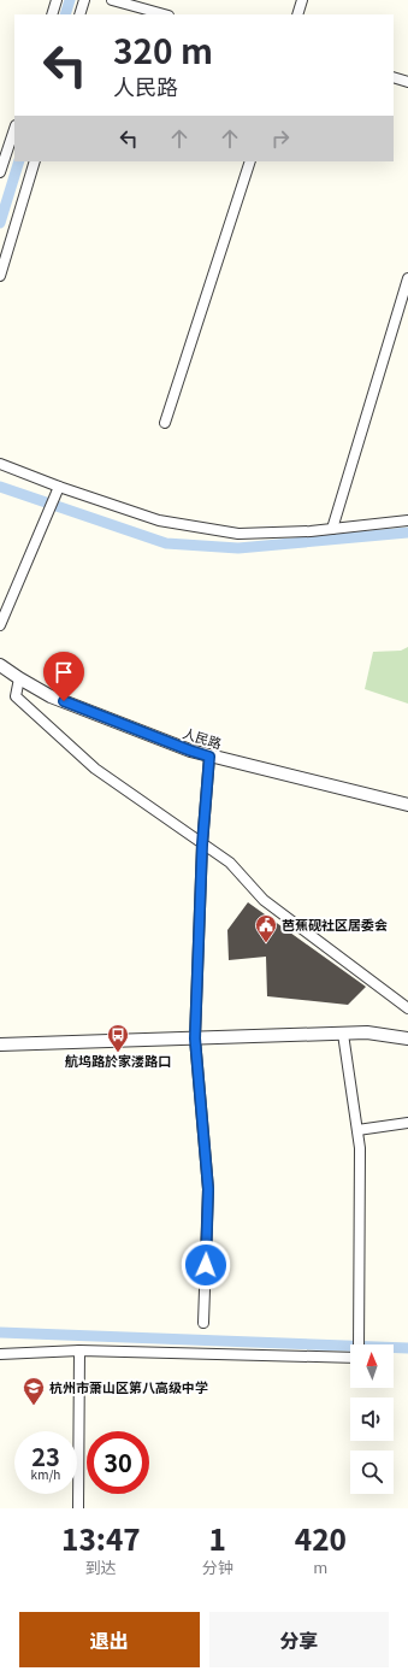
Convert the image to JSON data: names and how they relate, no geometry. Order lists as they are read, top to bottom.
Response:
{
  "streets": {
    "street": ["人民路"]
  },
  "places": {
    "public building": ["芭蕉砚社区居委会"],
    "bus stop": ["航坞路於家溇路口"],
    "school or university": ["杭州市萧山区第八高级中学"]
  },
  "north": "top",
  "page": {
    "turn": ["320 m", "人民路"],
    "speed": "23 km/h",
    "limit": "30",
    "eta": [
      "13:47",
      "到达",
      "1",
      "分钟",
      "420",
      "m"
    ],
    "buttons": ["退出", "分享"]
  }
}
